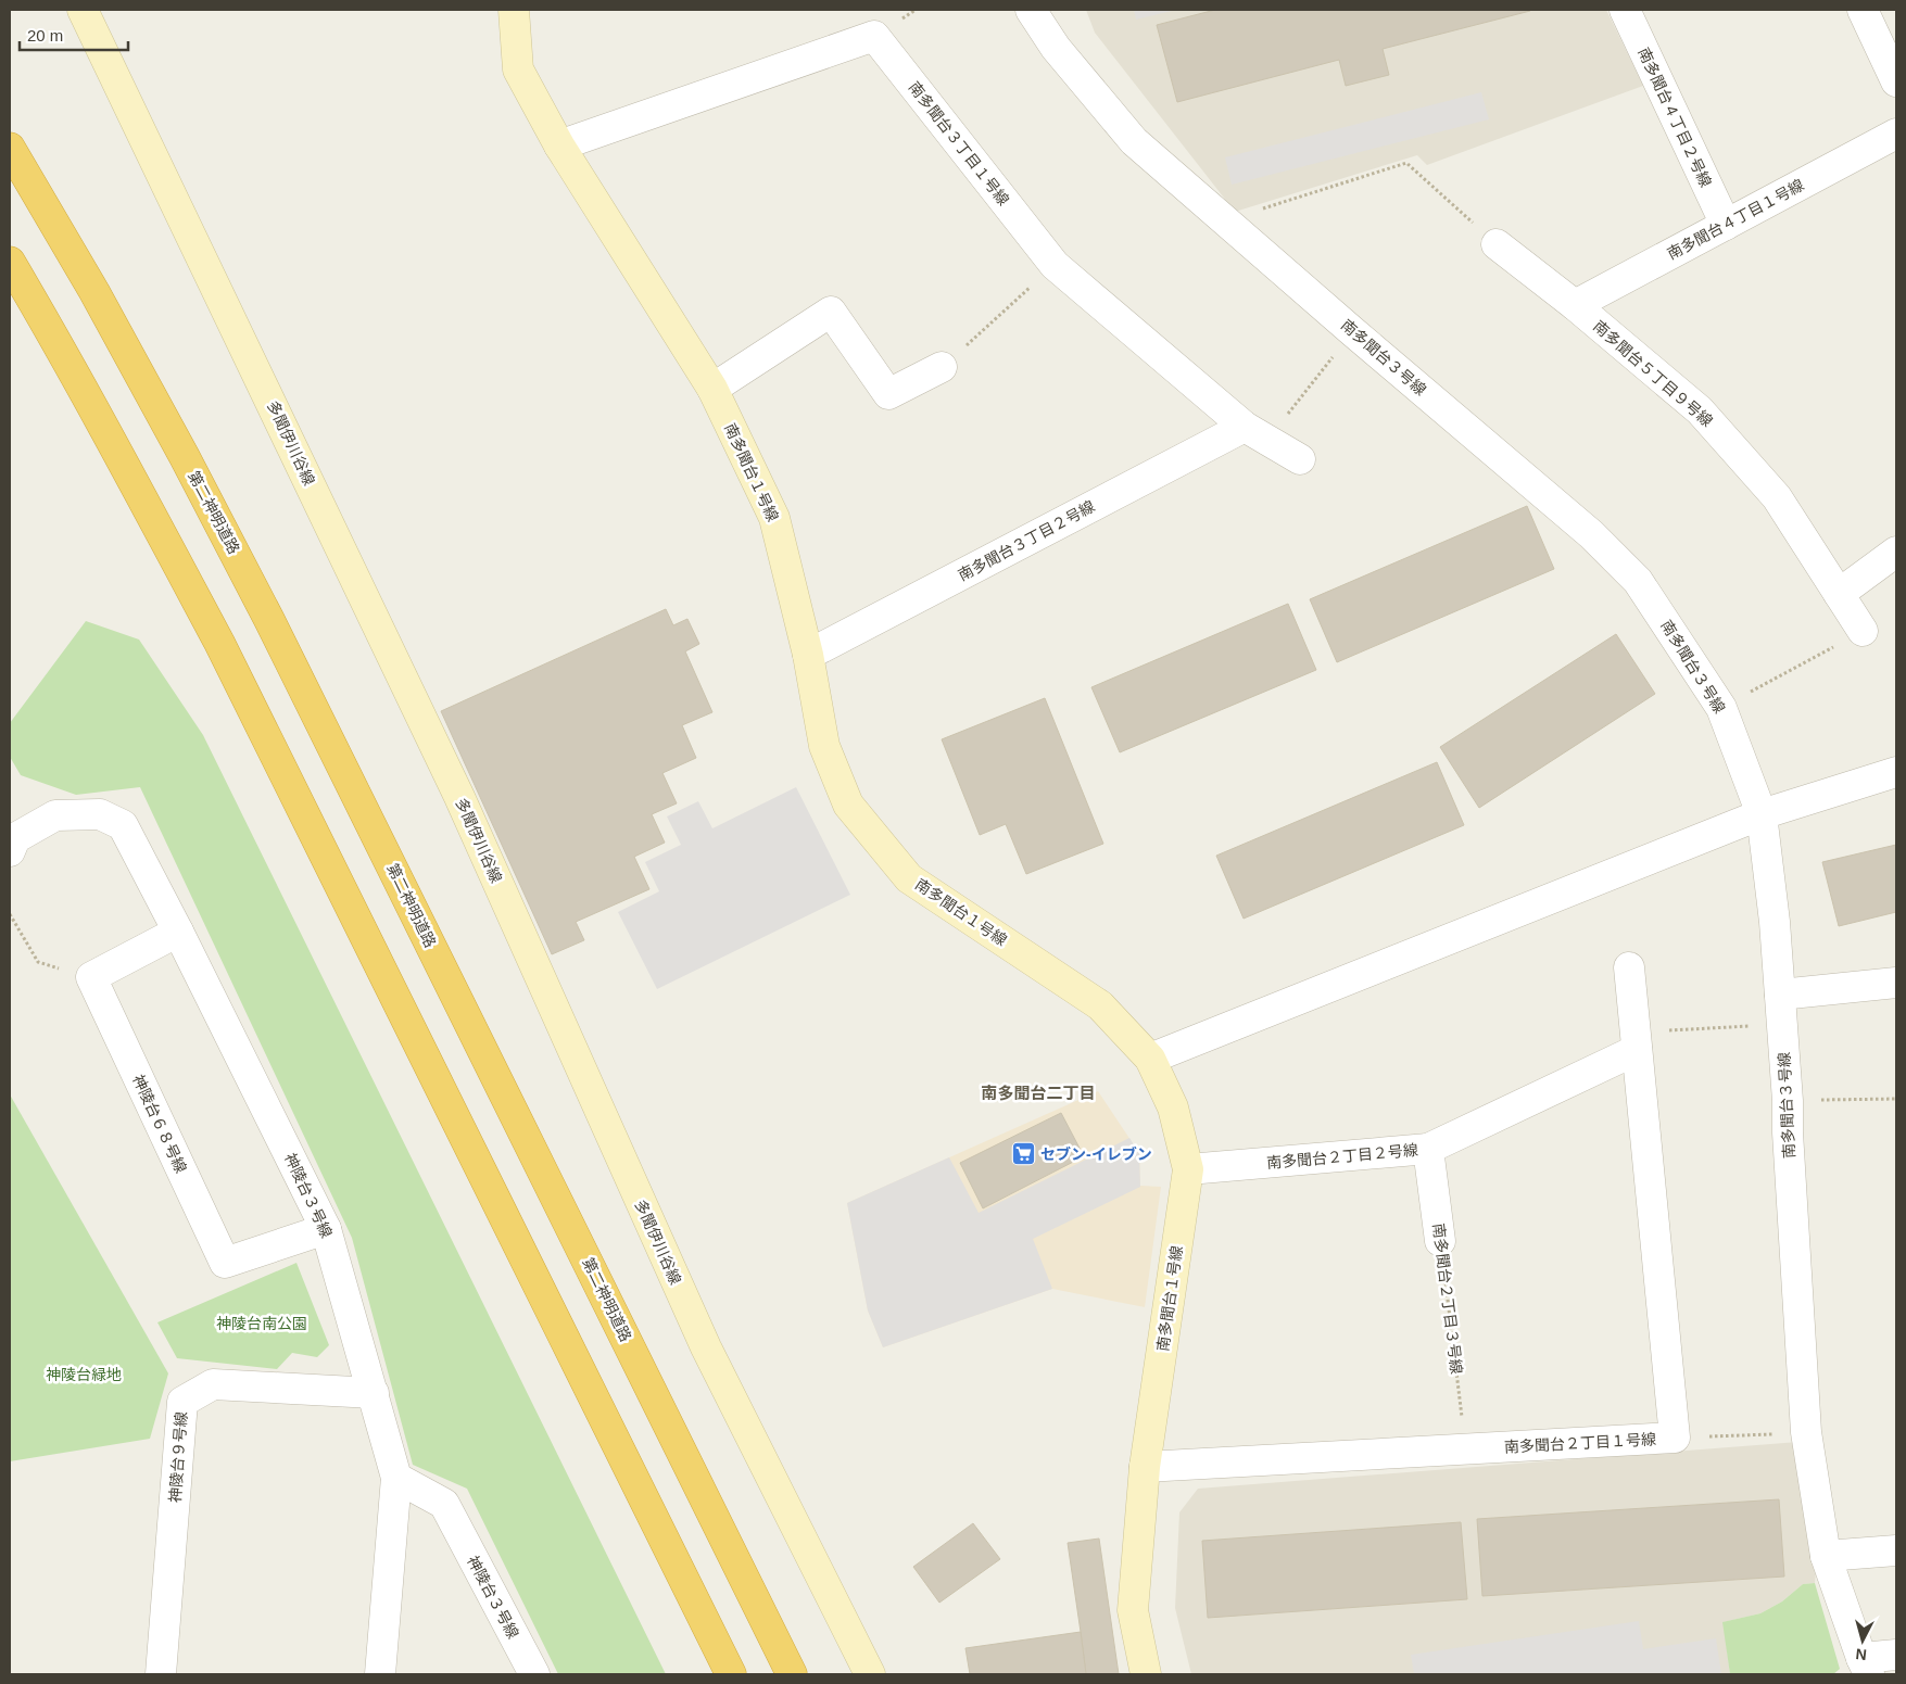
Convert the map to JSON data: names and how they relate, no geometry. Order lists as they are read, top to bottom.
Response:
{
  "streets": {
    "highway": ["第二神明道路"],
    "street": [
      "南多聞台４丁目２号線",
      "南多聞台３丁目１号線",
      "南多聞台４丁目１号線",
      "南多聞台３号線",
      "南多聞台５丁目９号線",
      "多聞伊川谷線",
      "南多聞台１号線",
      "南多聞台３丁目２号線",
      "神陵台６８号線",
      "南多聞台２丁目２号線",
      "神陵台３号線",
      "南多聞台２丁目３号線",
      "南多聞台２丁目１号線",
      "神陵台９号線"
    ]
  },
  "crossings": [
    ["南多聞台４丁目２号線", "南多聞台４丁目１号線"],
    ["南多聞台３丁目１号線", "南多聞台１号線"],
    ["南多聞台３丁目１号線", "南多聞台３丁目２号線"],
    ["南多聞台４丁目１号線", "南多聞台５丁目９号線"],
    ["南多聞台１号線", "南多聞台３丁目２号線"],
    ["南多聞台１号線", "南多聞台２丁目２号線"],
    ["南多聞台１号線", "南多聞台２丁目１号線"],
    ["神陵台６８号線", "神陵台３号線"],
    ["南多聞台２丁目２号線", "南多聞台２丁目３号線"],
    ["南多聞台２丁目２号線", "南多聞台２丁目１号線"],
    ["神陵台３号線", "神陵台９号線"],
    ["南多聞台２丁目３号線", "南多聞台２丁目１号線"]
  ],
  "districts": ["南多聞台二丁目"],
  "parks": ["神陵台南公園", "神陵台緑地"],
  "places": {
    "supermarket": ["セブン-イレブン"]
  },
  "scale_bar": "20 m",
  "north": "bottom"
}
